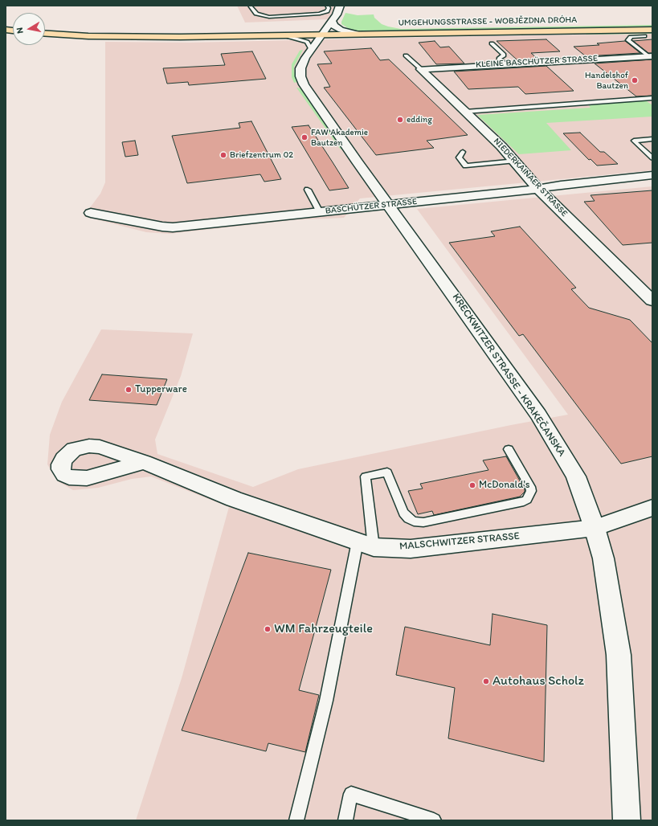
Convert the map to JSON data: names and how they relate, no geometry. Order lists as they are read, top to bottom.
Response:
{
  "streets": {
    "main road": ["UMGEHUNGSSTRASSE - WOBJĚZDNA DRÓHA"],
    "street": [
      "KLEINE BASCHÜTZER STRASSE",
      "NIEDERKAINAER STRASSE",
      "BASCHÜTZER STRASSE",
      "KRECKWITZER STRASSE - KRAKEČANSKA",
      "MALSCHWITZER STRASSE"
    ]
  },
  "crossings": [
    ["UMGEHUNGSSTRASSE - WOBJĚZDNA DRÓHA", "KRECKWITZER STRASSE - KRAKEČANSKA"],
    ["KLEINE BASCHÜTZER STRASSE", "NIEDERKAINAER STRASSE"],
    ["NIEDERKAINAER STRASSE", "BASCHÜTZER STRASSE"],
    ["BASCHÜTZER STRASSE", "KRECKWITZER STRASSE - KRAKEČANSKA"],
    ["KRECKWITZER STRASSE - KRAKEČANSKA", "MALSCHWITZER STRASSE"]
  ],
  "places": [
    "Handelshof Bautzen",
    "edding",
    "FAW Akademie Bautzen",
    "Briefzentrum 02",
    "Tupperware",
    "McDonald's",
    "WM Fahrzeugteile",
    "Autohaus Scholz"
  ],
  "north": "left"
}
